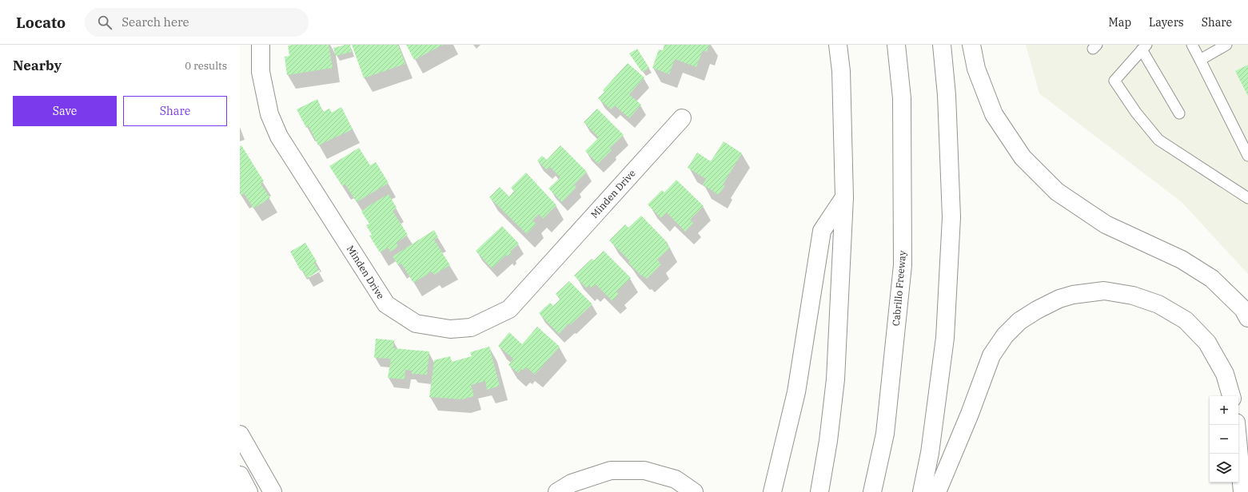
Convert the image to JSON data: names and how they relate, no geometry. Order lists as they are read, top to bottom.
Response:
{
  "streets": {
    "main road": ["Minden Drive", "Cabrillo Freeway"]
  },
  "page": {
    "header": "Locato",
    "search": "Search here",
    "nav": ["Map", "Layers", "Share"],
    "heading": ["Nearby", "0 results"],
    "buttons": ["Save", "Share"],
    "map_buttons": ["+", "−"]
  }
}
